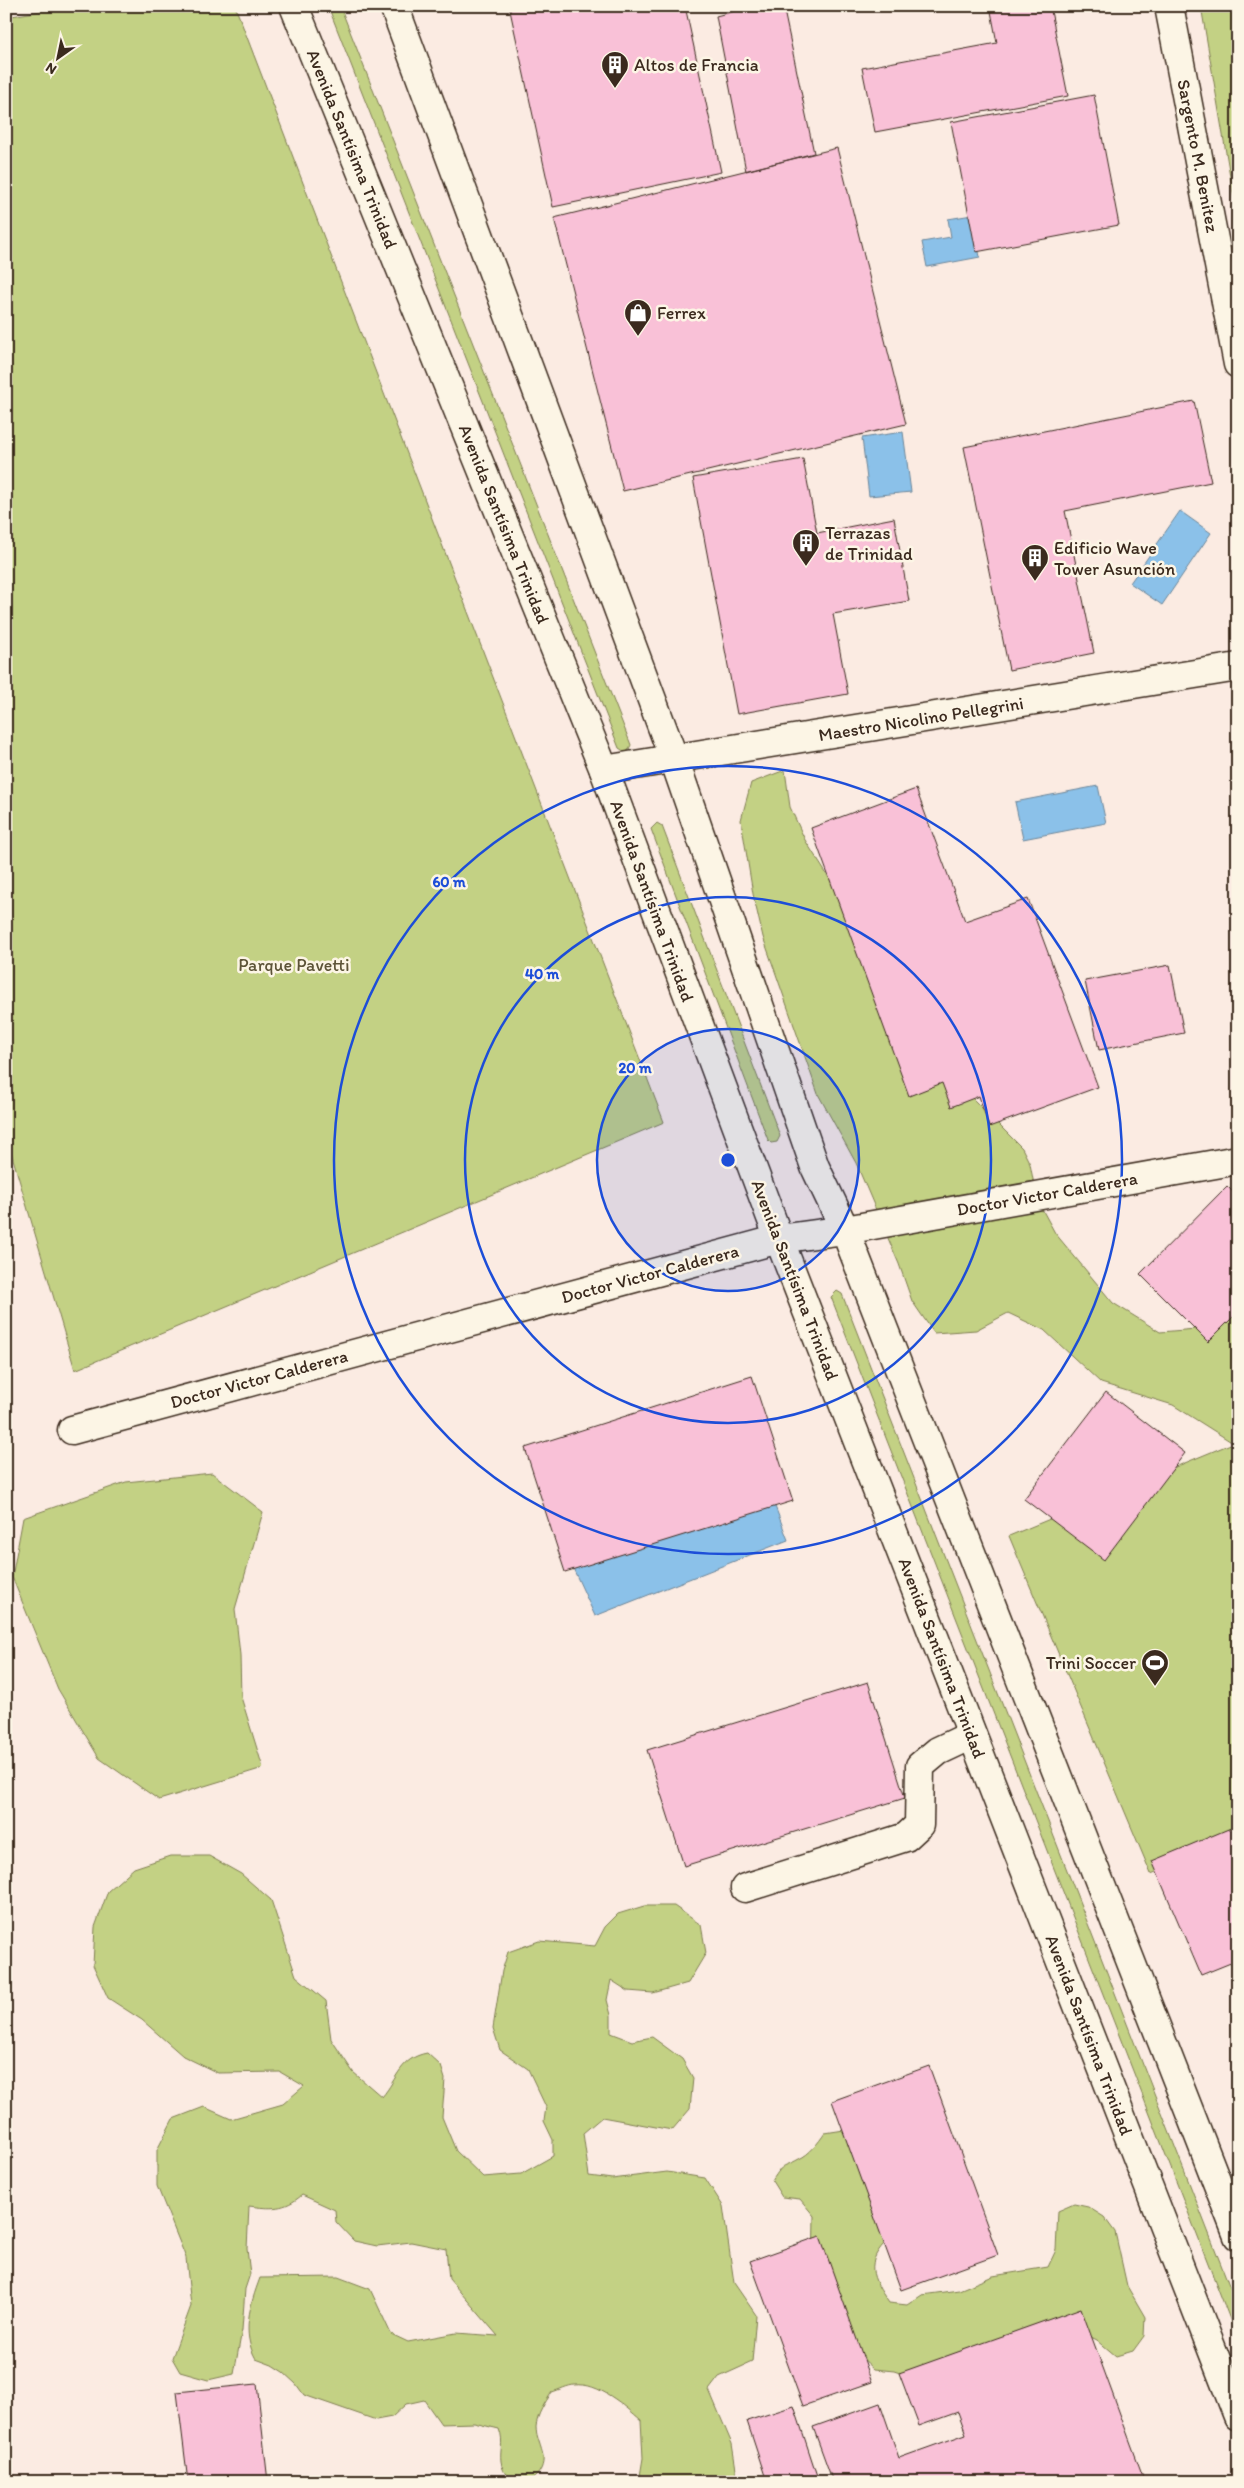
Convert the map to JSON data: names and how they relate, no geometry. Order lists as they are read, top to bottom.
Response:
{
  "streets": {
    "main road": [
      "Avenida Santísima Trinidad",
      "Sargento M. Benitez",
      "Maestro Nicolino Pellegrini",
      "Doctor Victor Calderera"
    ]
  },
  "crossings": [
    ["Avenida Santísima Trinidad", "Maestro Nicolino Pellegrini"],
    ["Avenida Santísima Trinidad", "Doctor Victor Calderera"]
  ],
  "parks": ["Parque Pavetti"],
  "places": {
    "building": ["Altos de Francia", "Terrazas de Trinidad", "Edificio Wave Tower Asunción"],
    "shop": ["Ferrex"],
    "sports": ["Trini Soccer"]
  },
  "north": "bottom left",
  "rings": ["60 m", "40 m", "20 m"]
}
